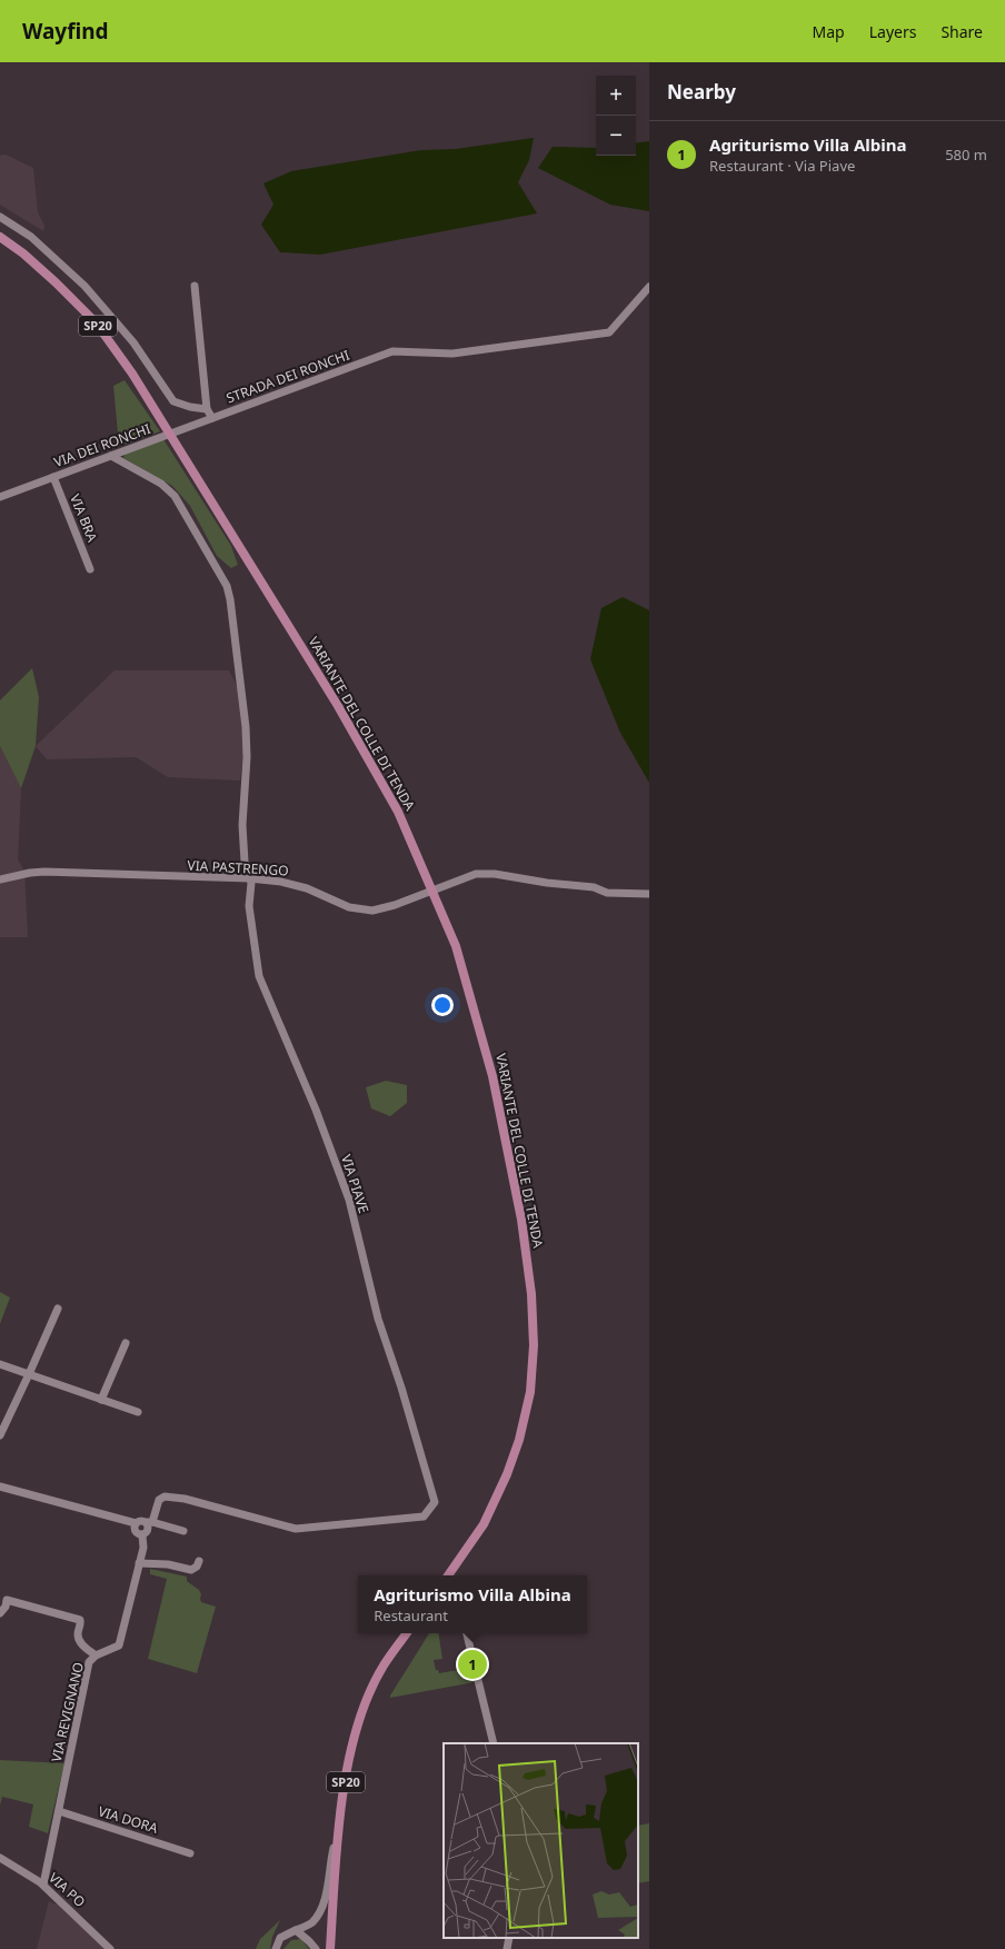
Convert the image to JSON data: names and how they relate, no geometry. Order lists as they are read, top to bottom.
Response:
{
  "streets": {
    "main road": ["SP20", "VARIANTE DEL COLLE DI TENDA"],
    "street": [
      "STRADA DEI RONCHI",
      "VIA DEI RONCHI",
      "VIA BRA",
      "VIA PASTRENGO",
      "VIA PIAVE",
      "VIA REVIGNANO",
      "VIA DORA",
      "VIA PO"
    ]
  },
  "crossings": [
    ["STRADA DEI RONCHI", "VIA DEI RONCHI"],
    ["VIA DEI RONCHI", "VIA BRA"],
    ["VIA DEI RONCHI", "VIA PIAVE"],
    ["VIA PASTRENGO", "VIA PIAVE"],
    ["VIA PIAVE", "VIA REVIGNANO"],
    ["VIA REVIGNANO", "VIA DORA"],
    ["VIA REVIGNANO", "VIA PO"]
  ],
  "page": {
    "header": "Wayfind",
    "nav": ["Map", "Layers", "Share"],
    "heading": "Nearby",
    "map_buttons": ["+", "−"],
    "list": [
      {
        "mark": "1",
        "name": "Agriturismo Villa Albina",
        "note": "Restaurant · Via Piave",
        "value": "580 m"
      }
    ],
    "popup": ["Agriturismo Villa Albina", "Restaurant"],
    "pins": "1"
  }
}
